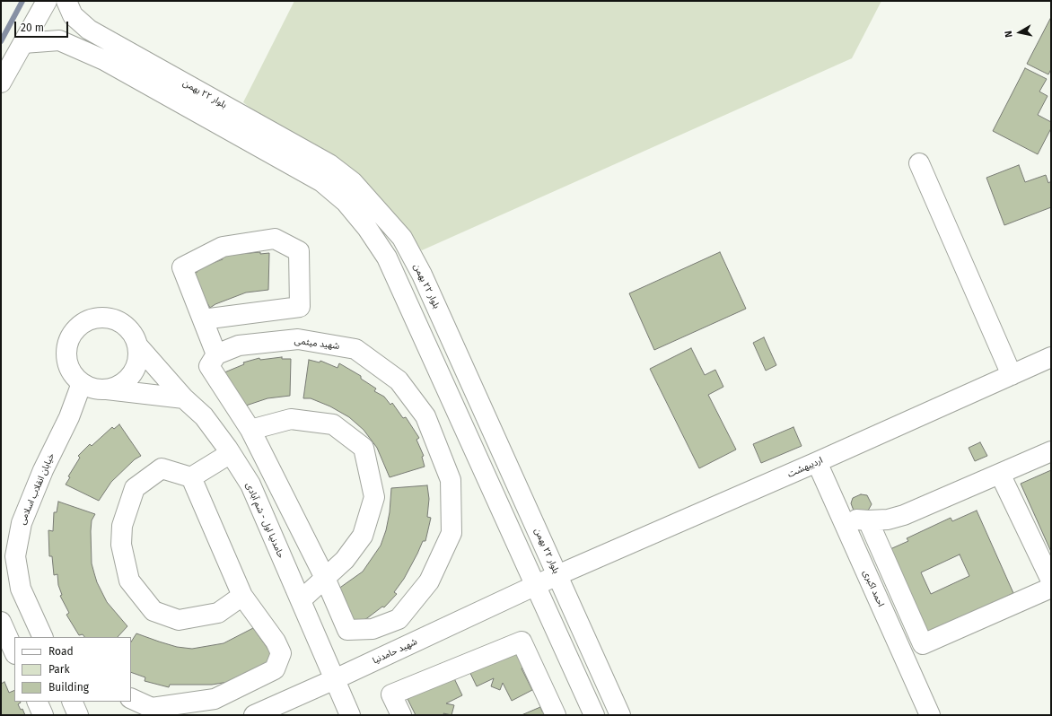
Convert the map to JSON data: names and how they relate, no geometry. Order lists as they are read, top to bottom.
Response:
{
  "streets": {
    "street": [
      "بلوار ۲۲ بهمن",
      "شهید میثمی",
      "اردیبهشت",
      "خیابان انقلاب اسلامی",
      "حامدنیا اول - شم آبادی",
      "احمد اکبری",
      "شهید حامدنیا"
    ]
  },
  "crossings": [
    ["بلوار ۲۲ بهمن", "اردیبهشت"],
    ["اردیبهشت", "احمد اکبری"],
    ["اردیبهشت", "شهید حامدنیا"],
    ["خیابان انقلاب اسلامی", "حامدنیا اول - شم آبادی"],
    ["حامدنیا اول - شم آبادی", "شهید حامدنیا"]
  ],
  "legend": ["Road", "Park", "Building"],
  "scale_bar": "20 m",
  "north": "left"
}
